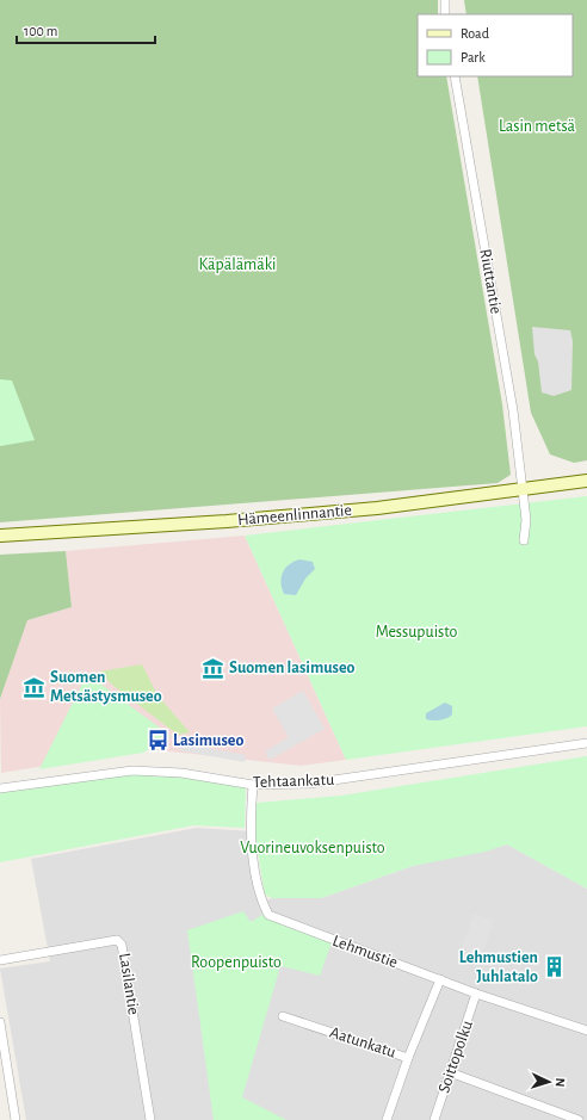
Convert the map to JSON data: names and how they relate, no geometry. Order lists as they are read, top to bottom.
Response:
{
  "streets": {
    "main road": ["Hämeenlinnantie"],
    "street": [
      "Riuttantie",
      "Tehtaankatu",
      "Lehmustie",
      "Lasilantie",
      "Aatunkatu",
      "Soittopolku"
    ]
  },
  "crossings": [
    ["Riuttantie", "Hämeenlinnantie"],
    ["Tehtaankatu", "Lehmustie"],
    ["Lehmustie", "Soittopolku"]
  ],
  "parks": [
    "Lasin metsä",
    "Käpälämäki",
    "Messupuisto",
    "Vuorineuvoksenpuisto",
    "Roopenpuisto"
  ],
  "places": {
    "museum": ["Suomen lasimuseo", "Suomen Metsästysmuseo"],
    "bus stop": ["Lasimuseo"],
    "building": ["Lehmustien Juhlatalo"]
  },
  "legend": ["Road", "Park"],
  "scale_bar": "100 m",
  "north": "right"
}
